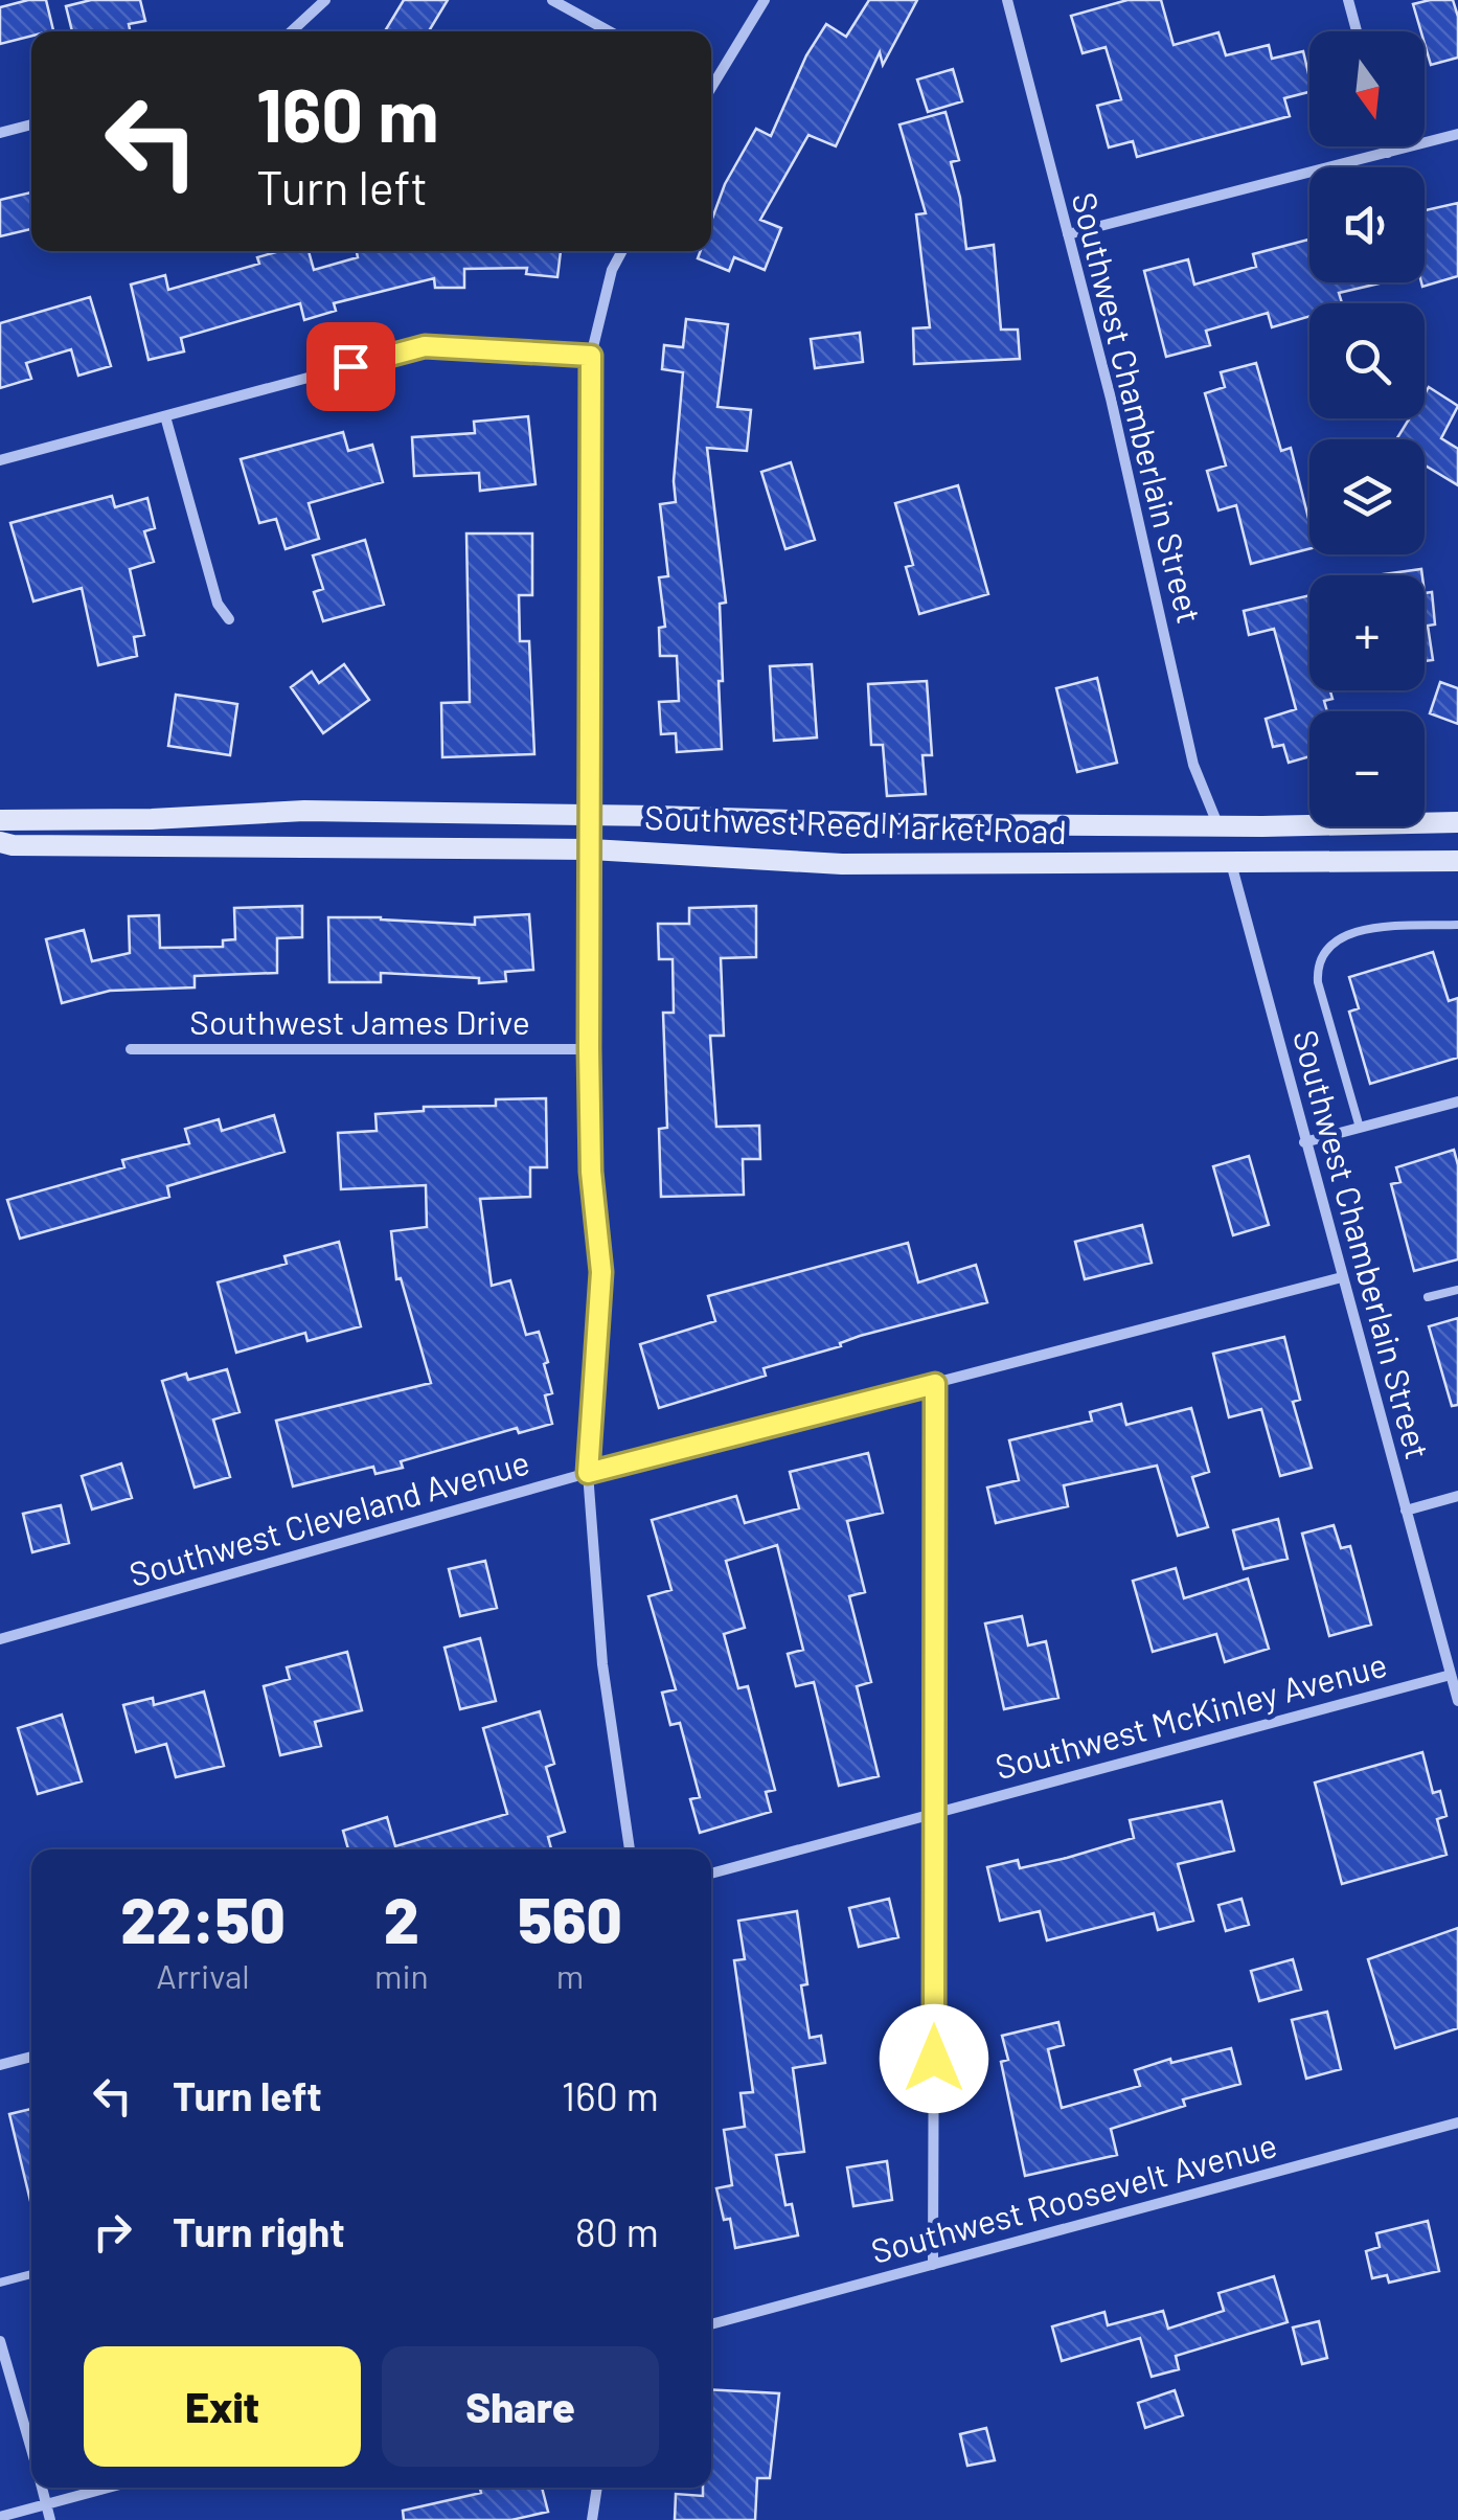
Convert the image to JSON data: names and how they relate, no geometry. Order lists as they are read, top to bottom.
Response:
{
  "streets": {
    "main road": ["Southwest Reed Market Road"],
    "street": [
      "Southwest Chamberlain Street",
      "Southwest James Drive",
      "Southwest Cleveland Avenue",
      "Southwest McKinley Avenue",
      "Southwest Roosevelt Avenue"
    ]
  },
  "crossings": [
    ["Southwest Chamberlain Street", "Southwest Reed Market Road"],
    ["Southwest Chamberlain Street", "Southwest Cleveland Avenue"],
    ["Southwest Chamberlain Street", "Southwest McKinley Avenue"]
  ],
  "north": "bottom",
  "page": {
    "map_buttons": ["+", "−"],
    "turn": ["160 m", "Turn left"],
    "eta": [
      "22:50",
      "Arrival",
      "2",
      "min",
      "560",
      "m"
    ],
    "list": [
      {
        "name": "Turn left",
        "value": "160 m"
      },
      {
        "name": "Turn right",
        "value": "80 m"
      }
    ],
    "buttons": ["Exit", "Share"]
  }
}
